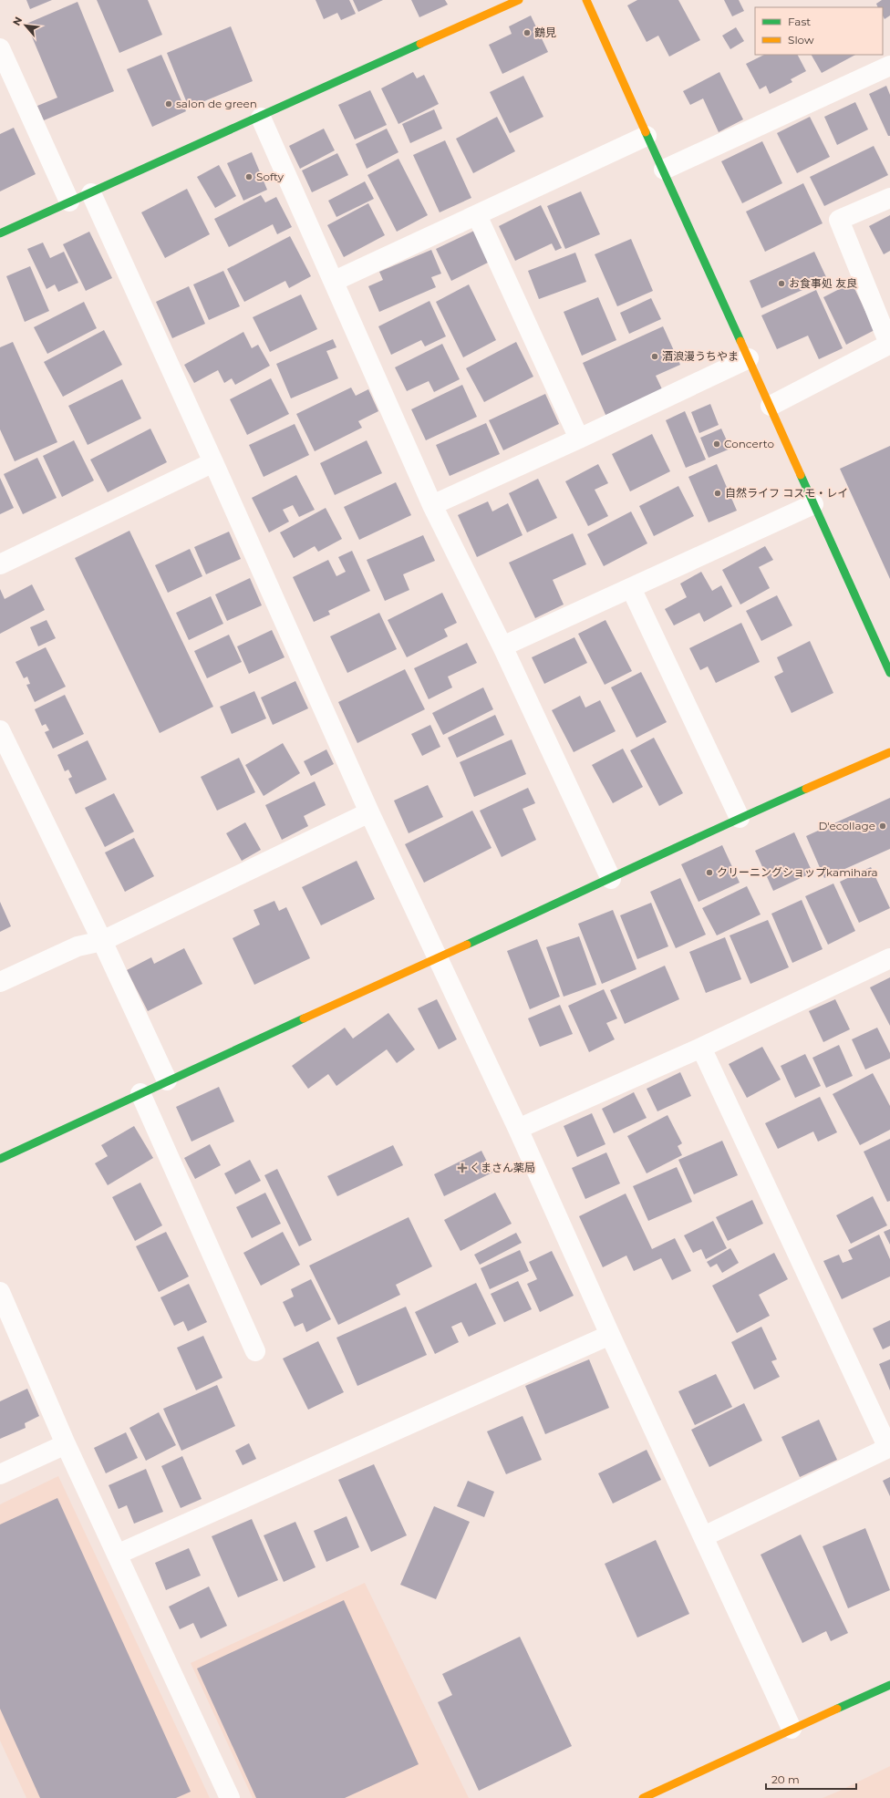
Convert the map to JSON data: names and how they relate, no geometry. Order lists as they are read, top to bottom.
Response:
{
  "places": {
    "other": [
      "鶴見",
      "salon de green",
      "Softy",
      "お食事処 友良",
      "酒浪漫うちやま",
      "Concerto",
      "自然ライフ コスモ・レイ",
      "D'ecollage",
      "クリーニングショップkamihara"
    ],
    "health": ["くまさん薬局"]
  },
  "legend": ["Fast", "Slow"],
  "scale_bar": "20 m",
  "north": "top left"
}
